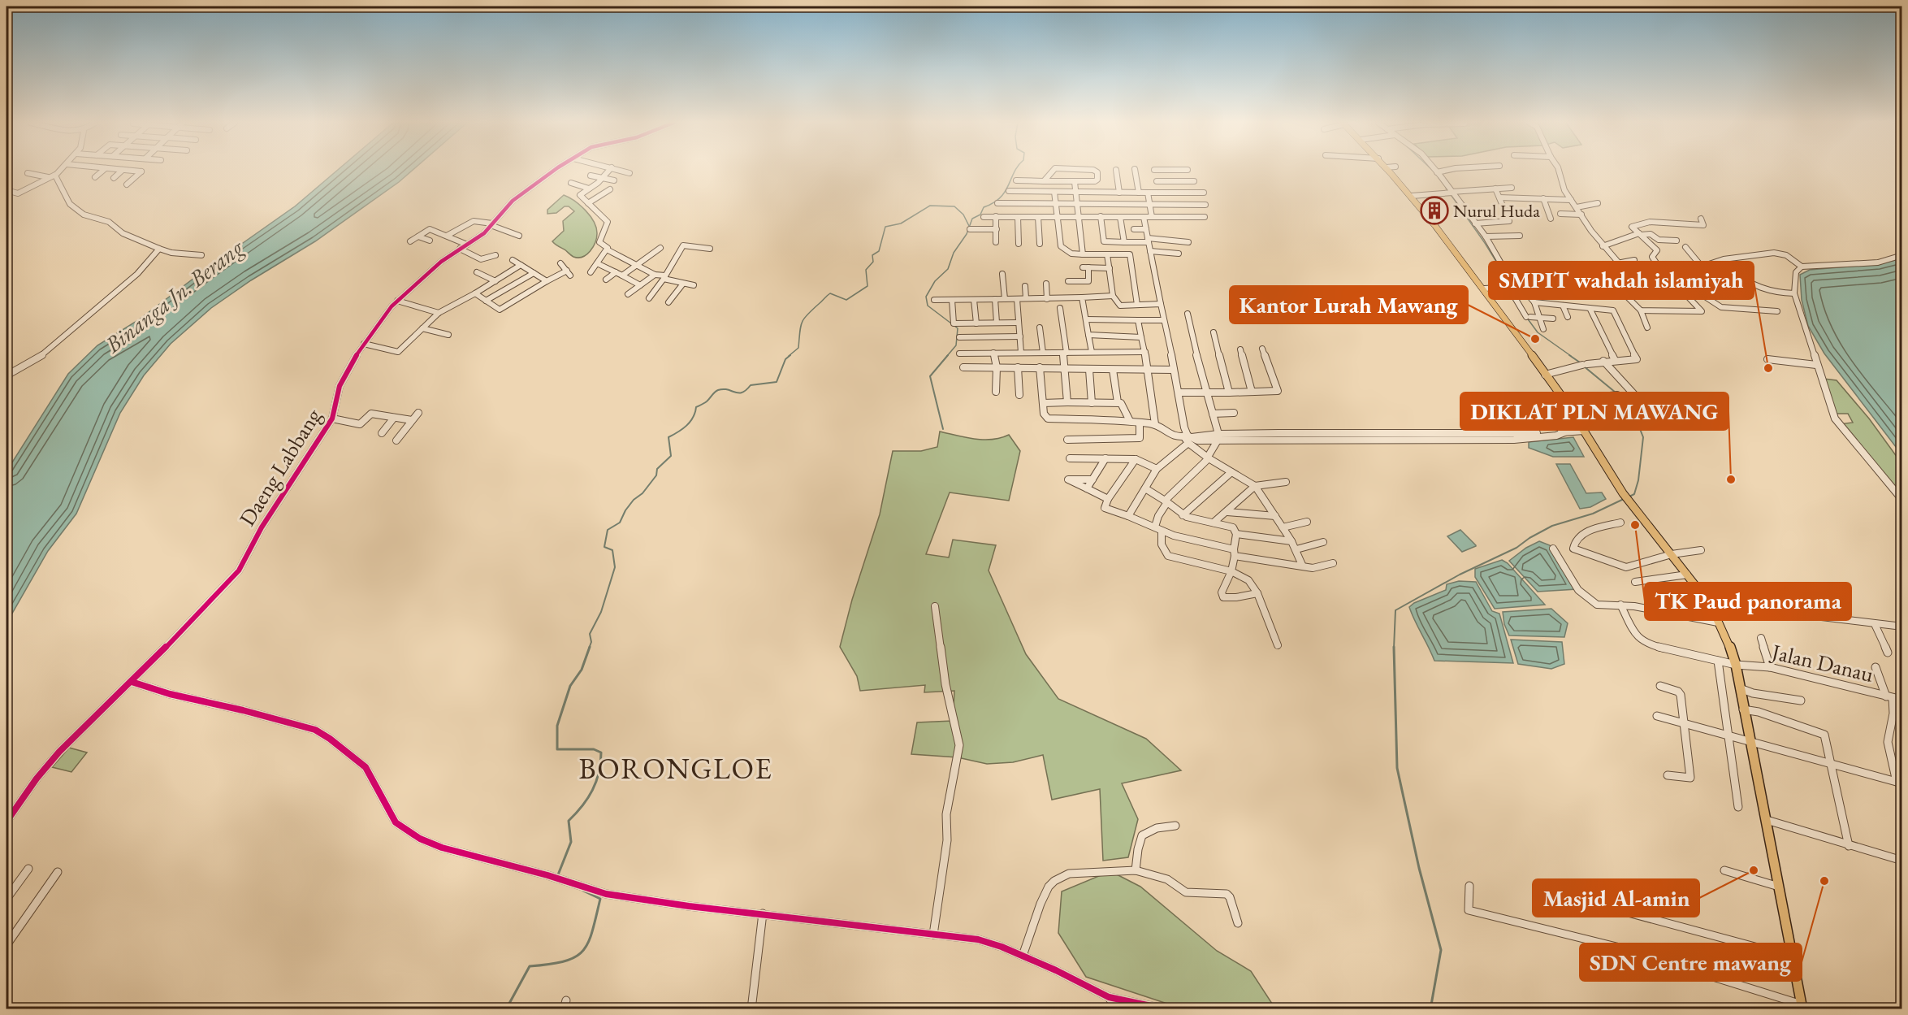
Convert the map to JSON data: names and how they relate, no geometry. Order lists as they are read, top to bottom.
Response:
{
  "streets": {
    "street": ["Daeng Labbang", "Jalan Danau"]
  },
  "districts": ["BORONGLOE"],
  "water": ["Binanga Jn. Berang"],
  "places": {
    "building": ["Nurul Huda"],
    "other": [
      "Kantor Lurah Mawang",
      "SMPIT wahdah islamiyah",
      "DIKLAT PLN MAWANG",
      "TK Paud panorama",
      "Masjid Al-amin",
      "SDN Centre mawang"
    ]
  }
}
